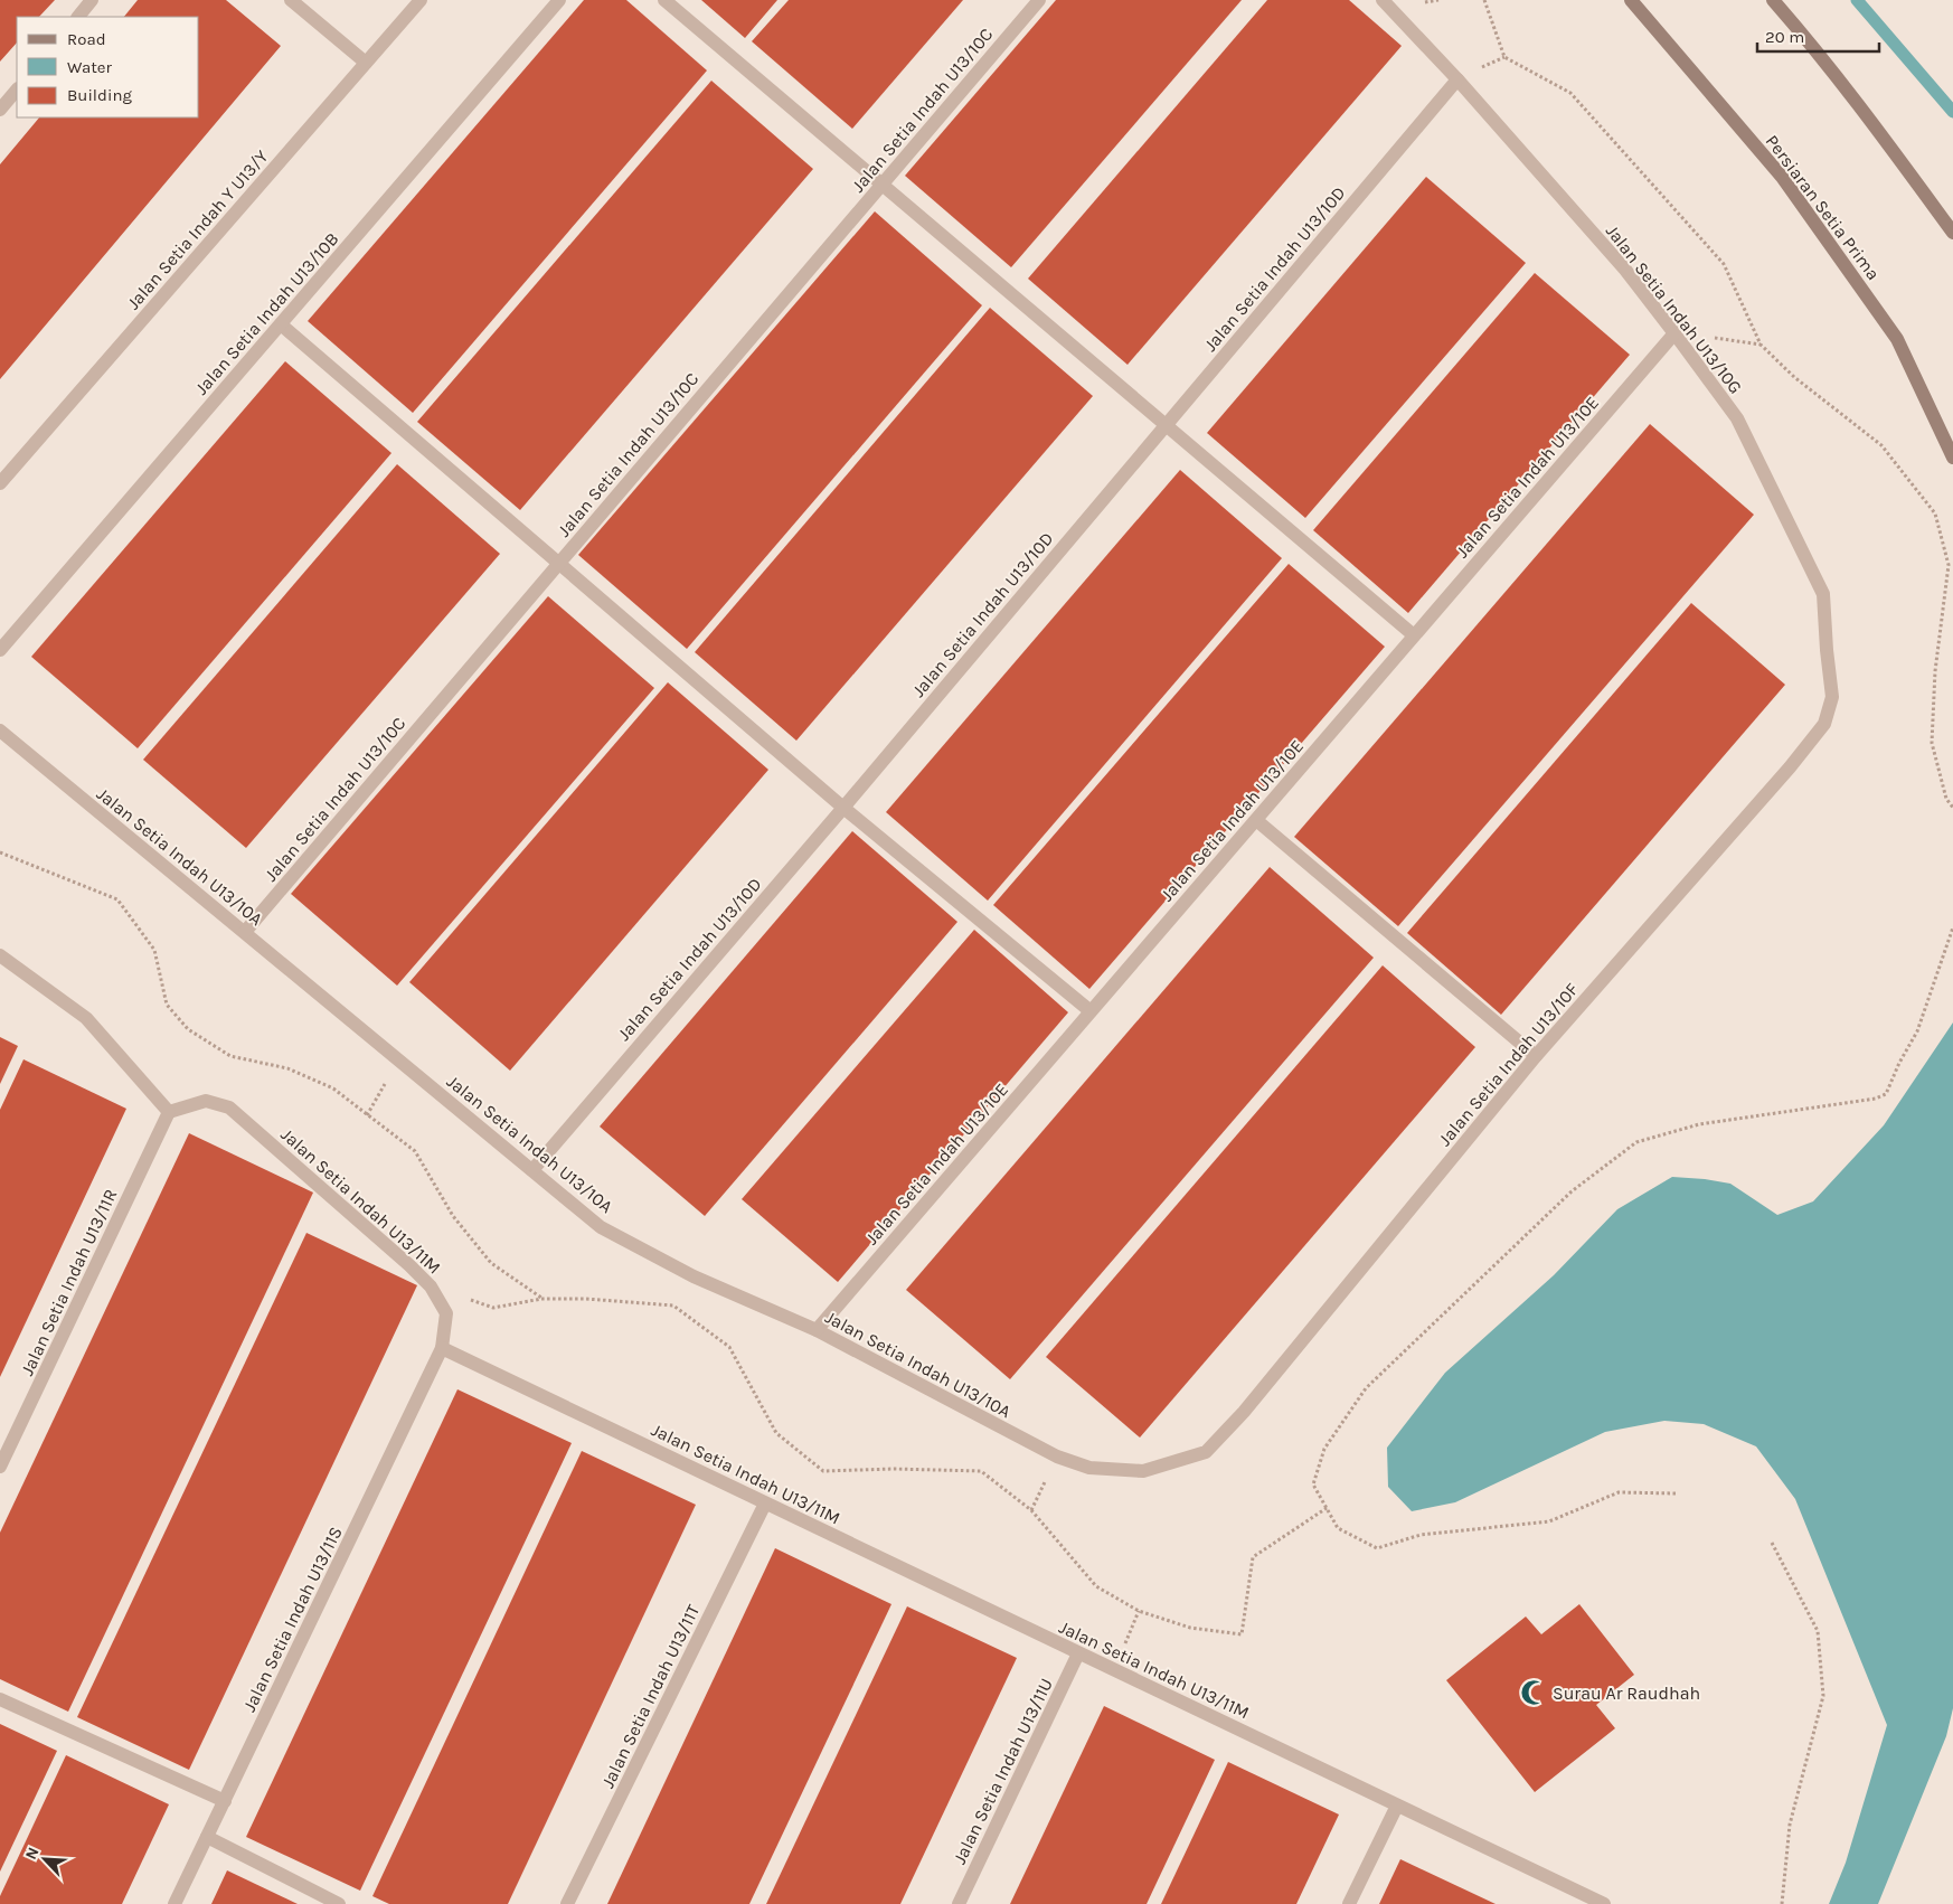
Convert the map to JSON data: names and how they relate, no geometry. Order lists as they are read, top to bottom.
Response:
{
  "streets": {
    "street": [
      "Jalan Setia Indah U13/10C",
      "Persiaran Setia Prima",
      "Jalan Setia Indah Y U13/Y",
      "Jalan Setia Indah U13/10D",
      "Jalan Setia Indah U13/10G",
      "Jalan Setia Indah U13/10B",
      "Jalan Setia Indah U13/10E",
      "Jalan Setia Indah U13/10A",
      "Jalan Setia Indah U13/10F",
      "Jalan Setia Indah U13/11M",
      "Jalan Setia Indah U13/11R",
      "Jalan Setia Indah U13/11S",
      "Jalan Setia Indah U13/11T",
      "Jalan Setia Indah U13/11U"
    ]
  },
  "crossings": [
    ["Jalan Setia Indah U13/10C", "Jalan Setia Indah U13/10A"],
    ["Jalan Setia Indah U13/10D", "Jalan Setia Indah U13/10G"],
    ["Jalan Setia Indah U13/10D", "Jalan Setia Indah U13/10A"],
    ["Jalan Setia Indah U13/10G", "Jalan Setia Indah U13/10E"],
    ["Jalan Setia Indah U13/10G", "Jalan Setia Indah U13/10F"],
    ["Jalan Setia Indah U13/10E", "Jalan Setia Indah U13/10A"],
    ["Jalan Setia Indah U13/10A", "Jalan Setia Indah U13/10F"],
    ["Jalan Setia Indah U13/11M", "Jalan Setia Indah U13/11R"],
    ["Jalan Setia Indah U13/11M", "Jalan Setia Indah U13/11S"],
    ["Jalan Setia Indah U13/11M", "Jalan Setia Indah U13/11T"],
    ["Jalan Setia Indah U13/11M", "Jalan Setia Indah U13/11U"]
  ],
  "places": {
    "mosque": ["Surau Ar Raudhah"]
  },
  "legend": ["Road", "Water", "Building"],
  "scale_bar": "20 m",
  "north": "top left"
}
